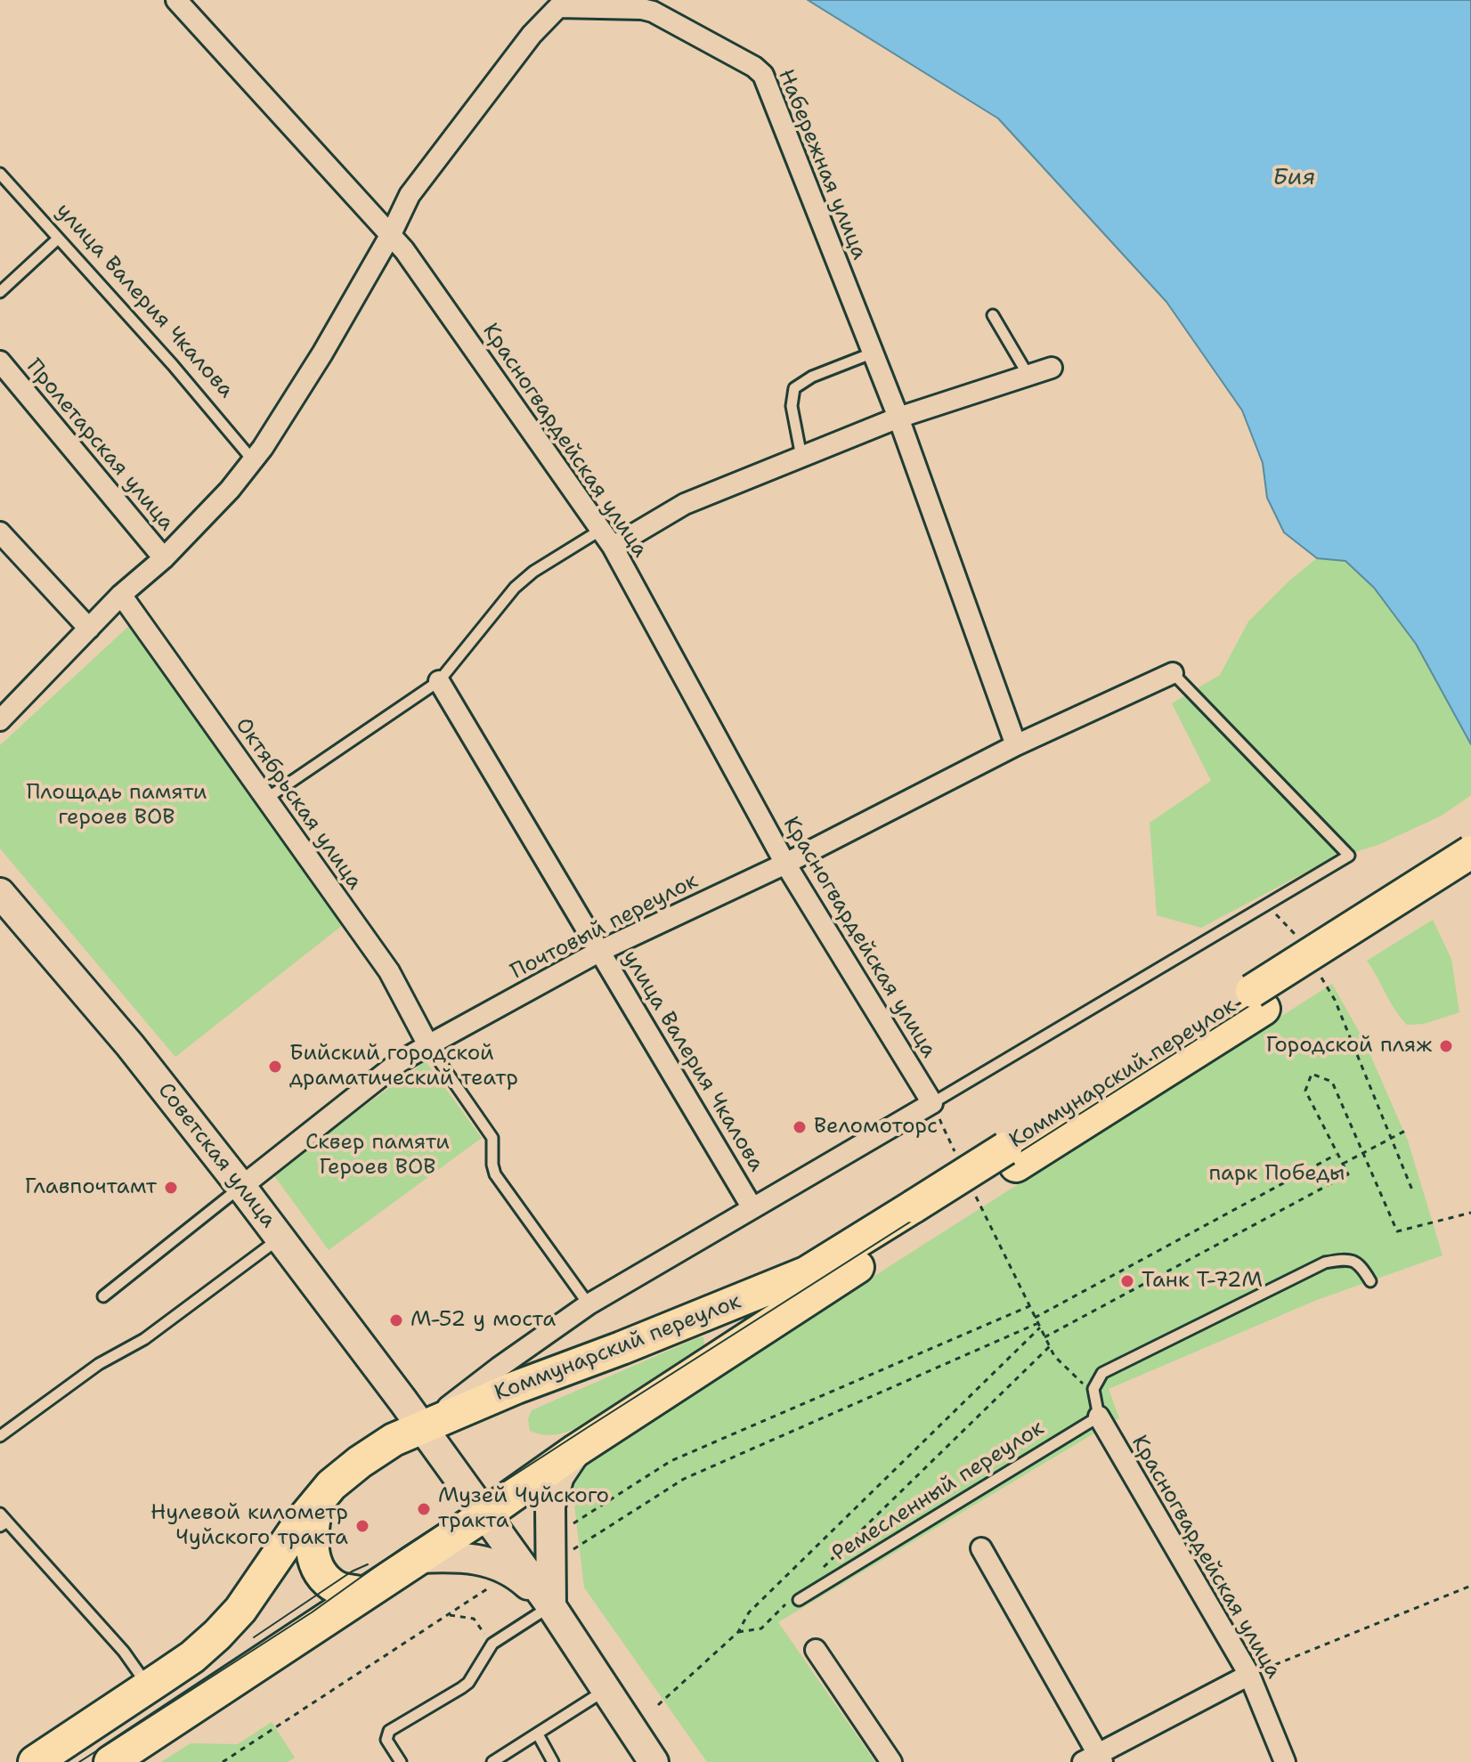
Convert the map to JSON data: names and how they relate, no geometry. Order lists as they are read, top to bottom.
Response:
{
  "streets": {
    "main road": ["Коммунарский переулок"],
    "street": [
      "Набережная улица",
      "улица Валерия Чкалова",
      "Красногвардейская улица",
      "Пролетарская улица",
      "Октябрьская улица",
      "Почтовый переулок",
      "Советская улица"
    ],
    "lane": ["Ремесленный переулок"]
  },
  "crossings": [
    ["Набережная улица", "улица Валерия Чкалова"],
    ["Набережная улица", "Красногвардейская улица"],
    ["Набережная улица", "Пролетарская улица"],
    ["Набережная улица", "Октябрьская улица"],
    ["Набережная улица", "Почтовый переулок"],
    ["улица Валерия Чкалова", "Почтовый переулок"],
    ["Красногвардейская улица", "Почтовый переулок"],
    ["Красногвардейская улица", "Ремесленный переулок"],
    ["Октябрьская улица", "Почтовый переулок"],
    ["Почтовый переулок", "Советская улица"],
    ["Коммунарский переулок", "Советская улица"]
  ],
  "water": ["Бия"],
  "parks": ["Площадь памяти героев ВОВ", "Сквер памяти Героев ВОВ", "парк Победы"],
  "places": [
    "Городской пляж",
    "Бийский городской драматический театр",
    "Веломоторс",
    "Главпочтамт",
    "Танк Т-72М",
    "М-52 у моста",
    "Музей Чуйского тракта",
    "Нулевой километр Чуйского тракта"
  ]
}
